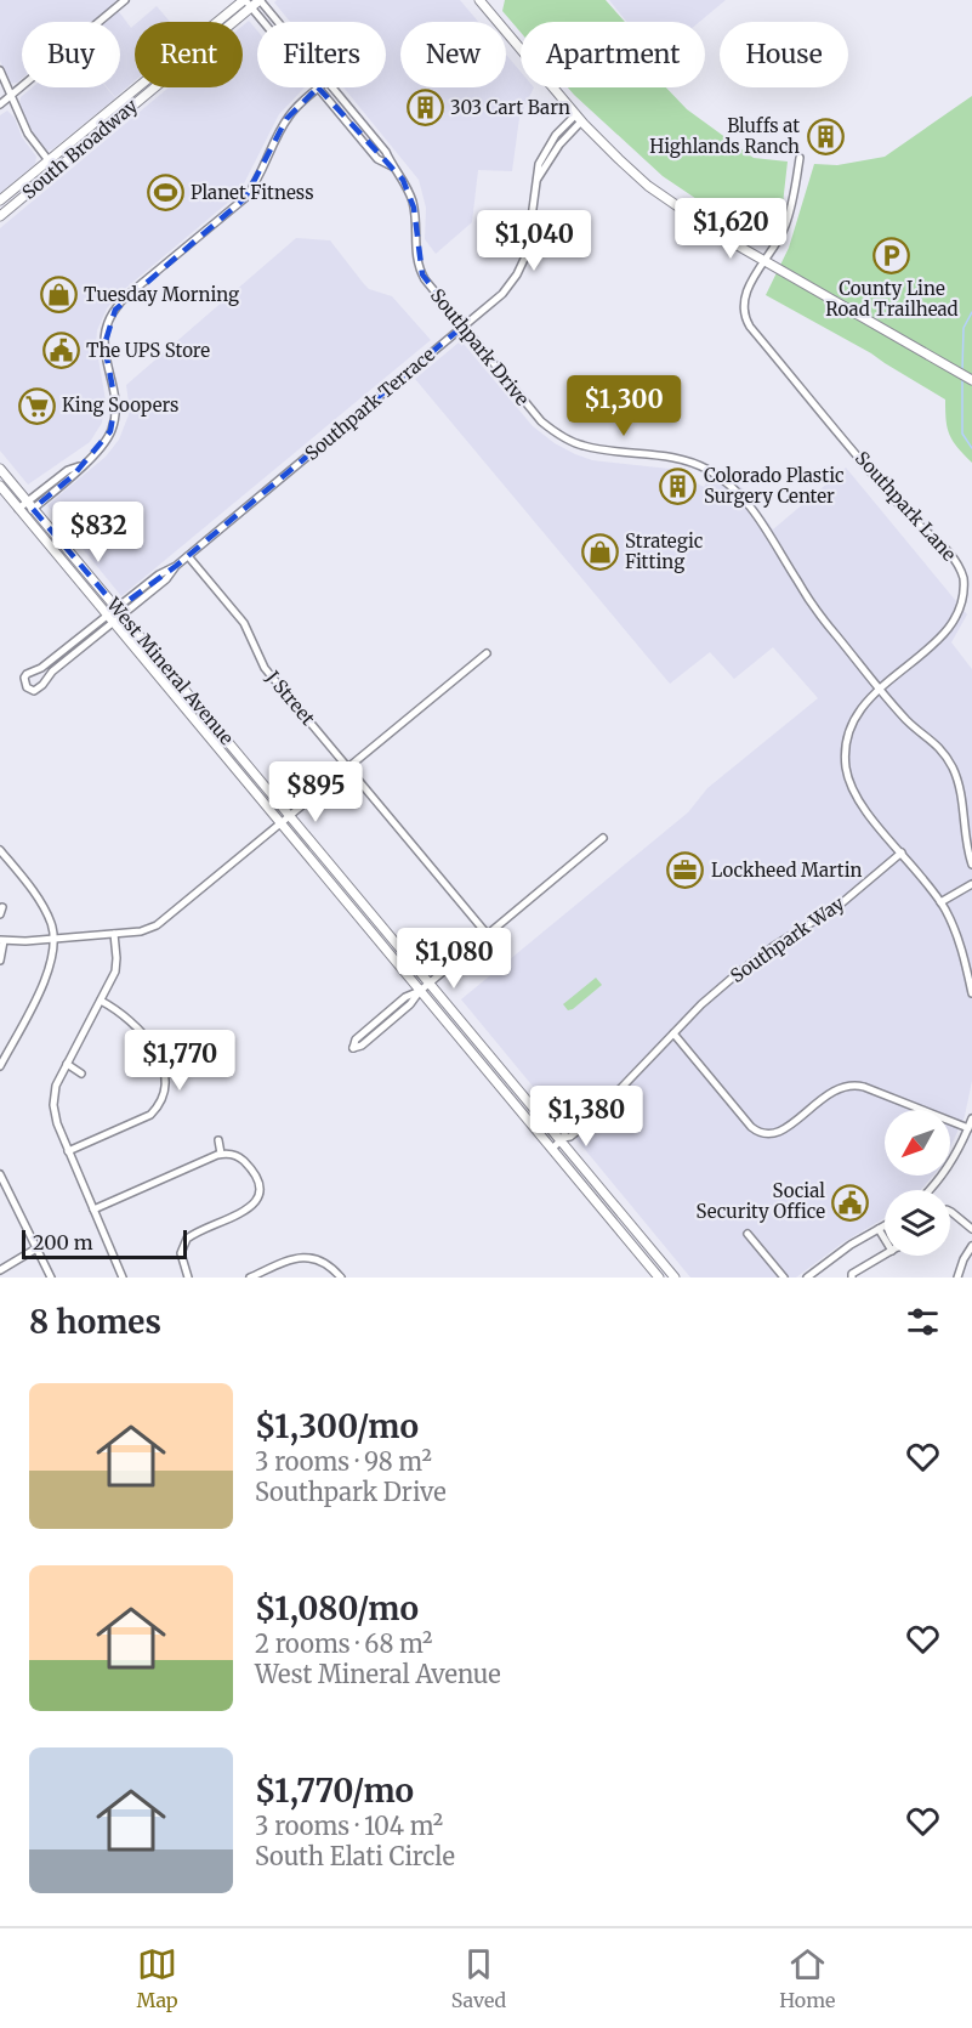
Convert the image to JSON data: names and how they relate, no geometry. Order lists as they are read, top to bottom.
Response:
{
  "streets": {
    "main road": ["South Broadway", "West Mineral Avenue"],
    "street": [
      "Southpark Drive",
      "Southpark Terrace",
      "Southpark Lane",
      "J Street",
      "Southpark Way"
    ]
  },
  "crossings": [
    ["South Broadway", "Southpark Drive"],
    ["Southpark Drive", "Southpark Terrace"],
    ["Southpark Drive", "Southpark Lane"],
    ["Southpark Terrace", "West Mineral Avenue"],
    ["Southpark Terrace", "J Street"],
    ["Southpark Lane", "Southpark Way"],
    ["West Mineral Avenue", "Southpark Way"]
  ],
  "places": {
    "building": ["303 Cart Barn", "Bluffs at Highlands Ranch", "Colorado Plastic Surgery Center"],
    "sports": ["Planet Fitness"],
    "parking": ["County Line Road Trailhead"],
    "shop": ["Tuesday Morning", "Strategic Fitting"],
    "public building": ["The UPS Store", "Social Security Office"],
    "supermarket": ["King Soopers"],
    "office": ["Lockheed Martin"]
  },
  "scale_bar": "200 m",
  "north": "bottom left",
  "page": {
    "chip": [
      "Buy",
      "Rent",
      "Filters",
      "New",
      "Apartment",
      "House"
    ],
    "price": [
      "$1,620",
      "$1,040",
      "$1,300",
      "$832",
      "$895",
      "$1,080",
      "$1,770",
      "$1,380"
    ],
    "scale": "200 m",
    "heading": "8 homes",
    "list": [
      {
        "name": "$1,300/mo",
        "note": "3 rooms · 98 m² · Southpark Drive"
      },
      {
        "name": "$1,080/mo",
        "note": "2 rooms · 68 m² · West Mineral Avenue"
      },
      {
        "name": "$1,770/mo",
        "note": "3 rooms · 104 m² · South Elati Circle"
      }
    ],
    "tabs": ["Map", "Saved", "Home"]
  }
}
